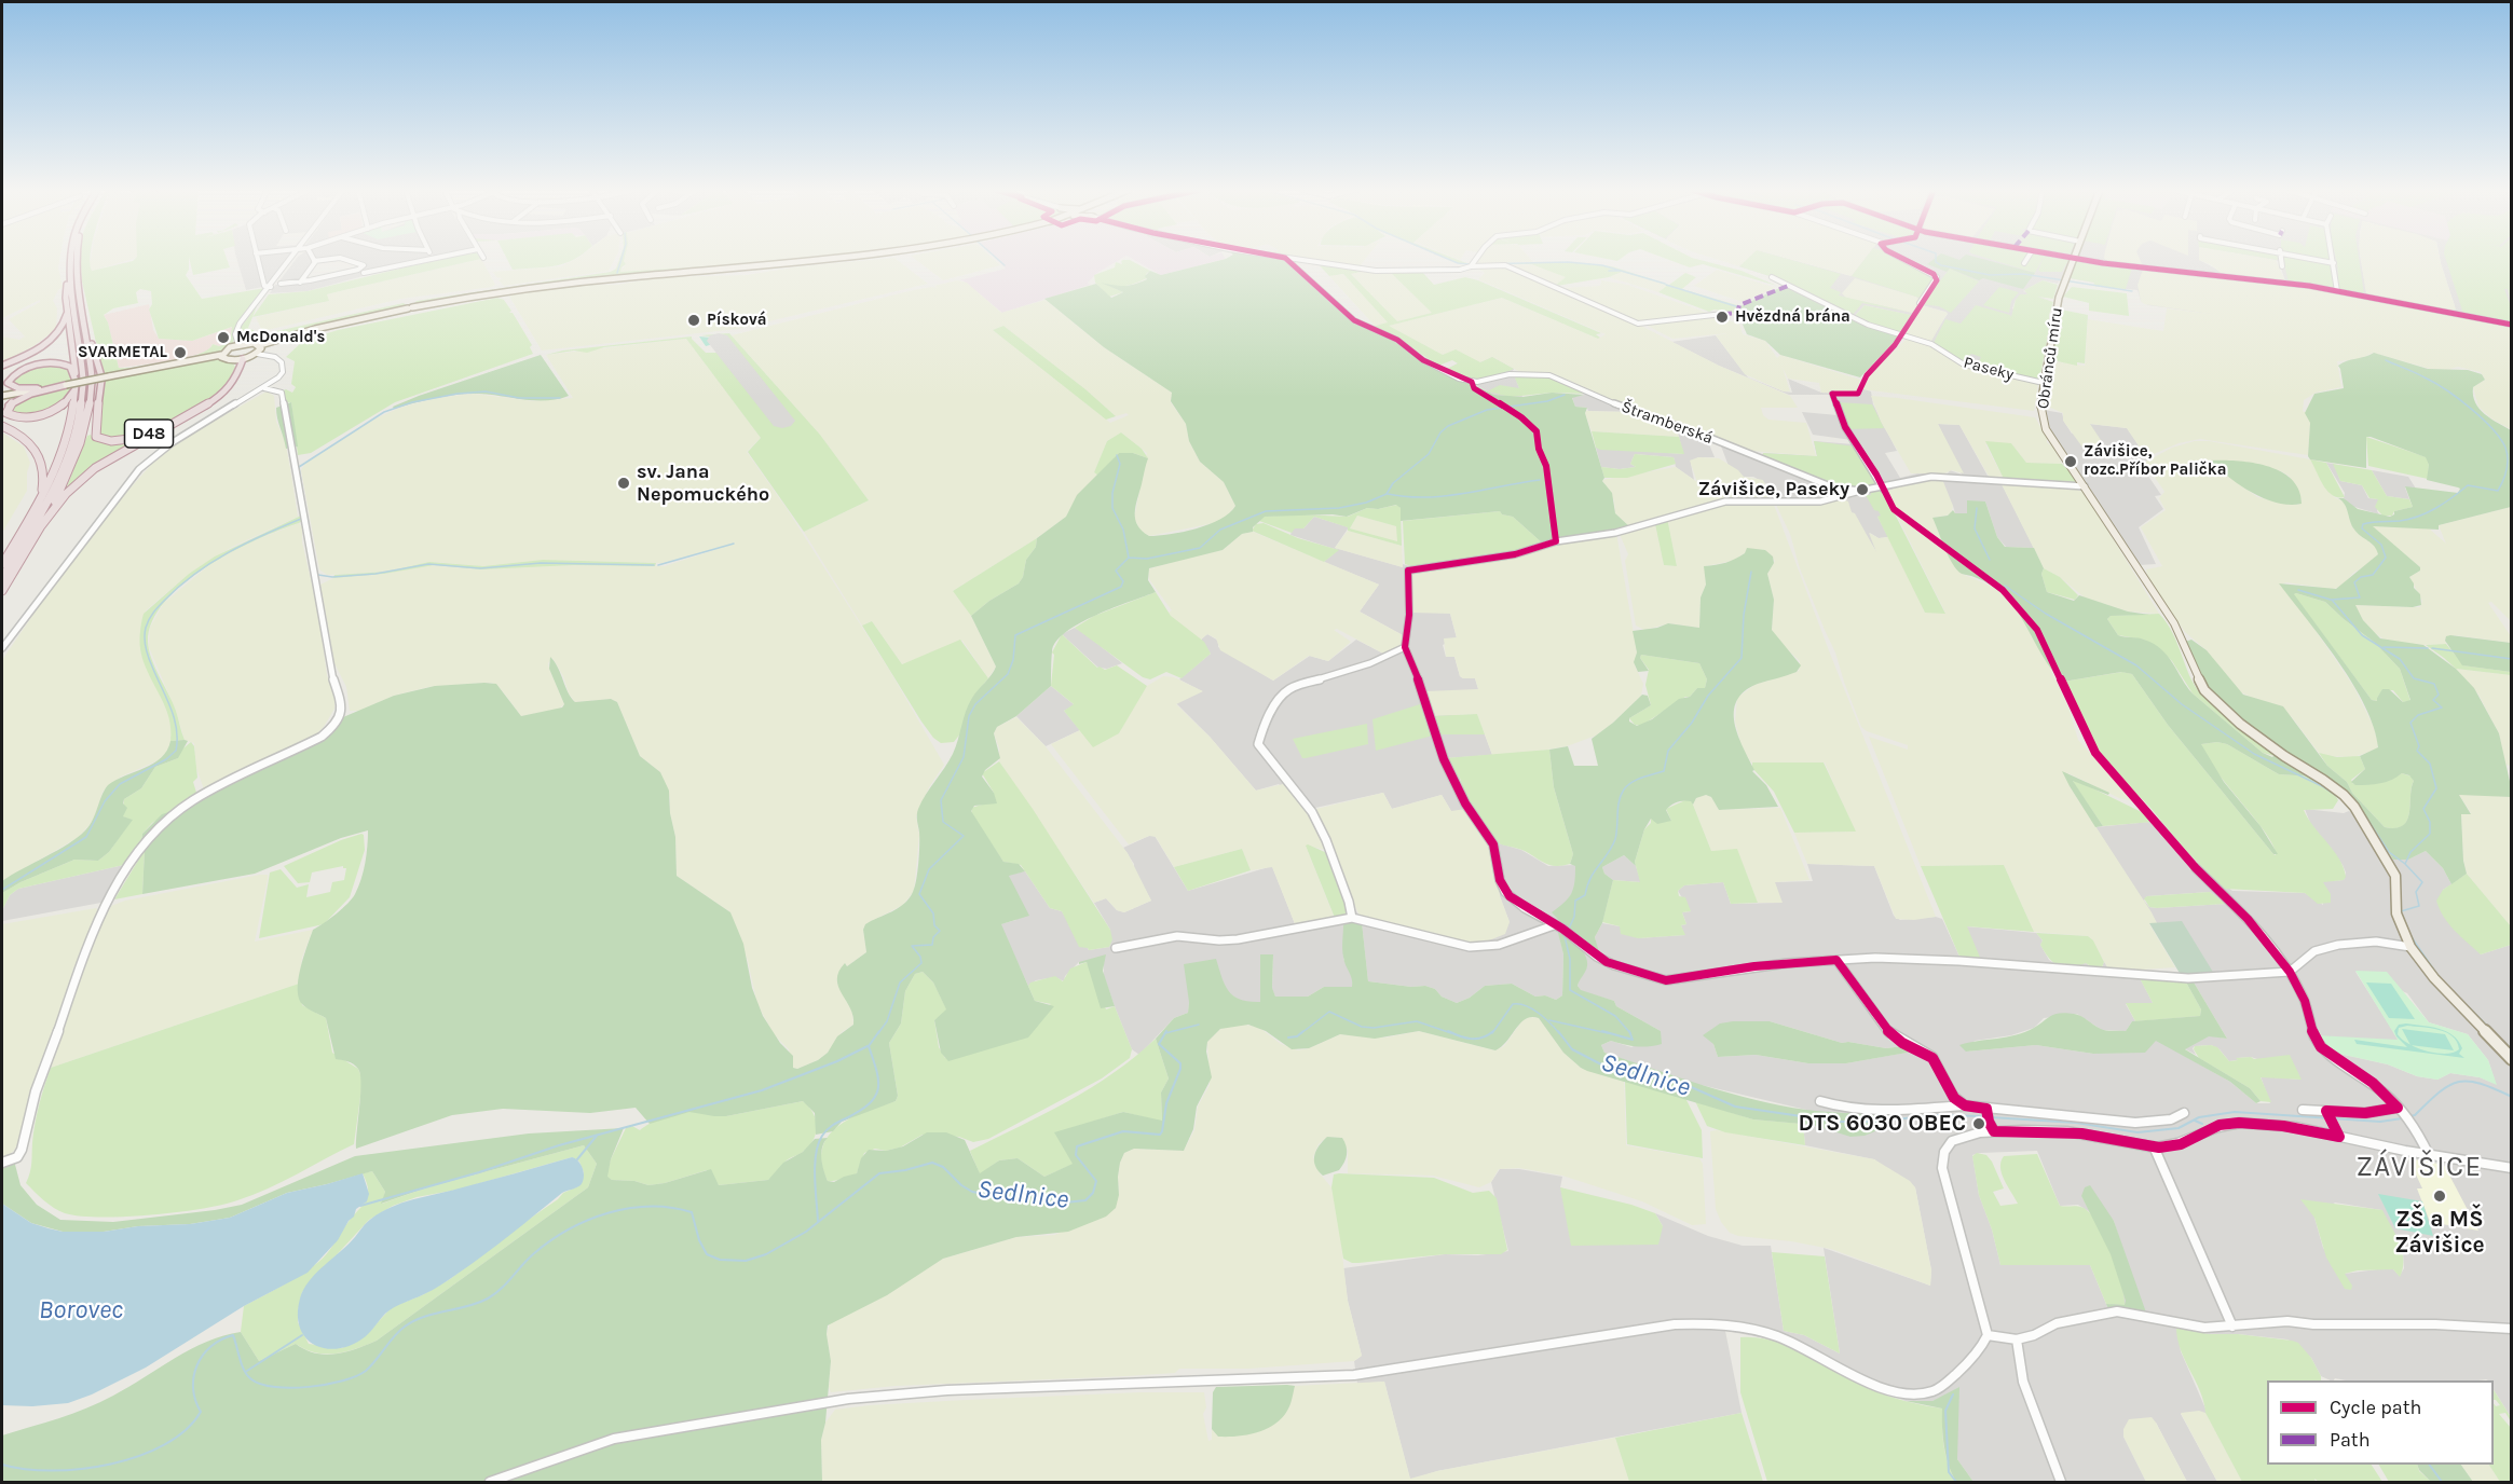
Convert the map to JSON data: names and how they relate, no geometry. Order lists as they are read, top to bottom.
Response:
{
  "streets": {
    "highway": ["D48"],
    "main road": ["Obránců míru"],
    "street": ["Paseky", "Štramberská"]
  },
  "crossings": [
    ["Obránců míru", "Paseky"],
    ["Obránců míru", "Štramberská"]
  ],
  "districts": ["ZÁVIŠICE"],
  "water": ["Sedlnice", "Borovec"],
  "places": [
    "Hvězdná brána",
    "Písková",
    "McDonald's",
    "SVARMETAL",
    "Závišice, rozc.Příbor Palička",
    "sv. Jana Nepomuckého",
    "Závišice, Paseky",
    "DTS 6030 OBEC",
    "ZŠ a MŠ Závišice"
  ],
  "legend": ["Cycle path", "Path"]
}
